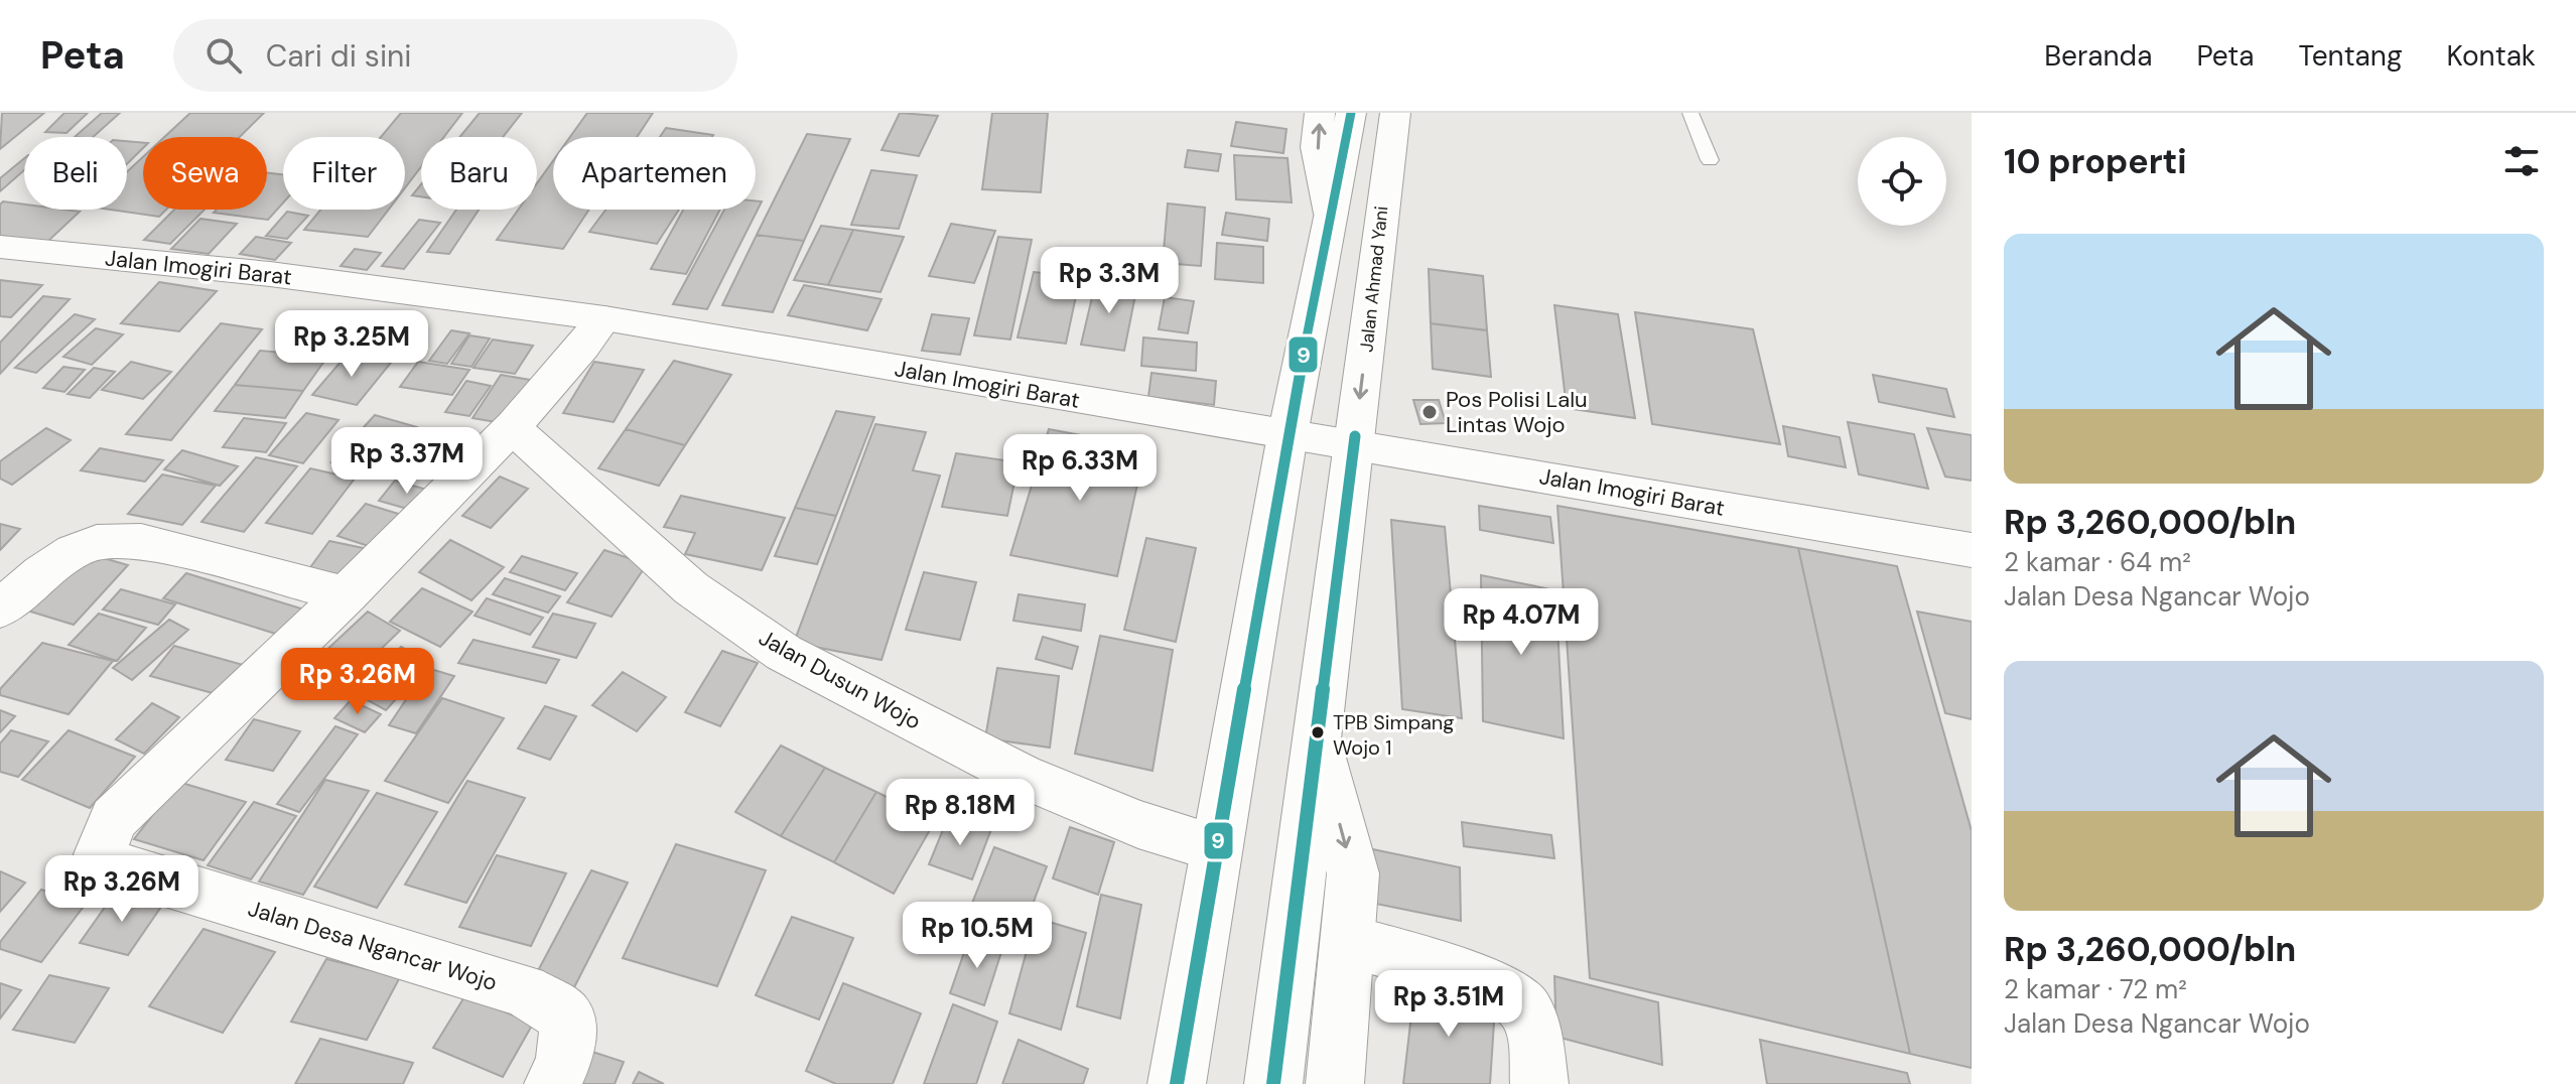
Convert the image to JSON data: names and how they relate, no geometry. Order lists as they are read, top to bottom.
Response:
{
  "streets": {
    "main road": [
      "Jalan Imogiri Barat",
      "Jalan Ahmad Yani",
      "Jalan Dusun Wojo",
      "Jalan Desa Ngancar Wojo"
    ]
  },
  "crossings": [
    ["Jalan Imogiri Barat", "Jalan Ahmad Yani"],
    ["Jalan Imogiri Barat", "Jalan Desa Ngancar Wojo"],
    ["Jalan Dusun Wojo", "Jalan Desa Ngancar Wojo"]
  ],
  "places": ["Pos Polisi Lalu Lintas Wojo", "TPB Simpang Wojo 1"],
  "lines": ["transit line 9"],
  "page": {
    "header": "Peta",
    "search": "Cari di sini",
    "nav": [
      "Beranda",
      "Peta",
      "Tentang",
      "Kontak"
    ],
    "heading": "10 properti",
    "chip": [
      "Beli",
      "Sewa",
      "Filter",
      "Baru",
      "Apartemen"
    ],
    "list": [
      {
        "name": "Rp 3,260,000/bln",
        "note": "2 kamar · 64 m² · Jalan Desa Ngancar Wojo"
      },
      {
        "name": "Rp 3,260,000/bln",
        "note": "2 kamar · 72 m² · Jalan Desa Ngancar Wojo"
      }
    ],
    "price": [
      "Rp 3.3M",
      "Rp 3.25M",
      "Rp 3.37M",
      "Rp 6.33M",
      "Rp 4.07M",
      "Rp 3.26M",
      "Rp 8.18M",
      "Rp 3.26M",
      "Rp 10.5M",
      "Rp 3.51M"
    ]
  }
}
